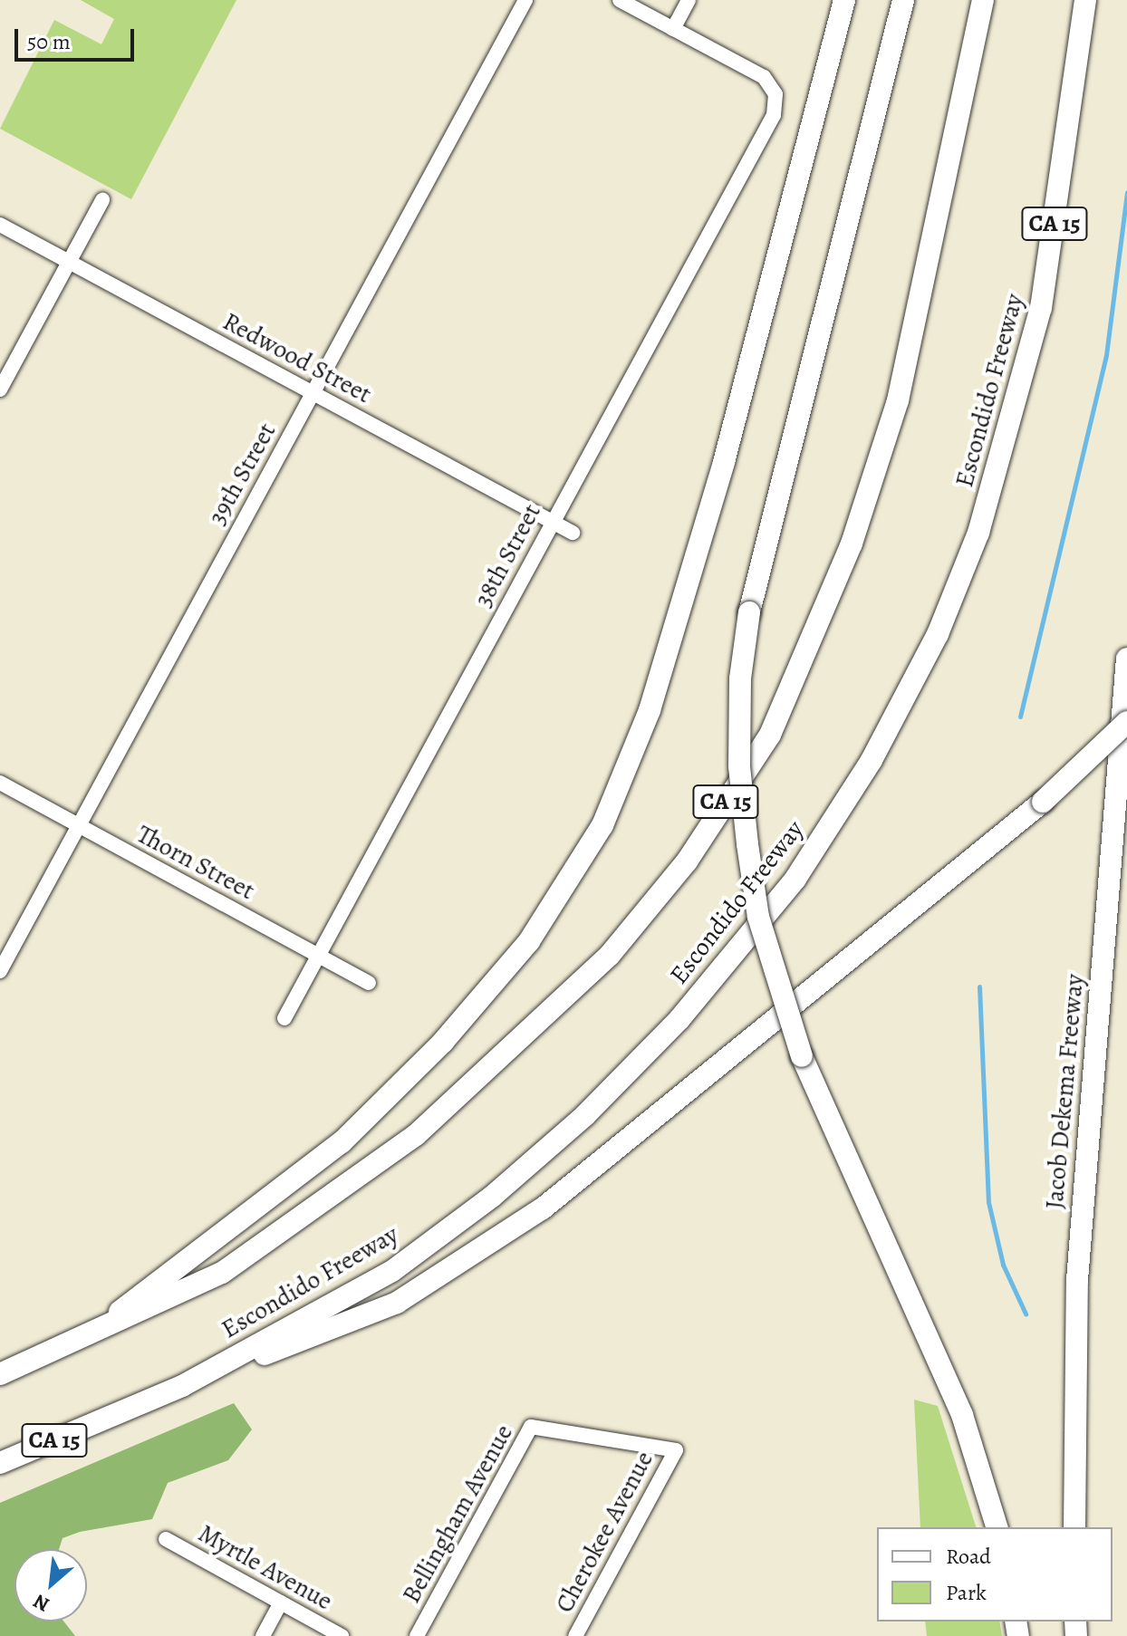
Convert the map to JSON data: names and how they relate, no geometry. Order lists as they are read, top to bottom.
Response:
{
  "streets": {
    "highway": ["CA 15", "Escondido Freeway", "Jacob Dekema Freeway"],
    "street": [
      "Redwood Street",
      "39th Street",
      "38th Street",
      "Thorn Street",
      "Bellingham Avenue",
      "Cherokee Avenue",
      "Myrtle Avenue"
    ]
  },
  "crossings": [
    ["Redwood Street", "39th Street"],
    ["Redwood Street", "38th Street"],
    ["39th Street", "Thorn Street"],
    ["38th Street", "Thorn Street"],
    ["Bellingham Avenue", "Cherokee Avenue"]
  ],
  "legend": ["Road", "Park"],
  "scale_bar": "50 m",
  "north": "bottom left"
}
